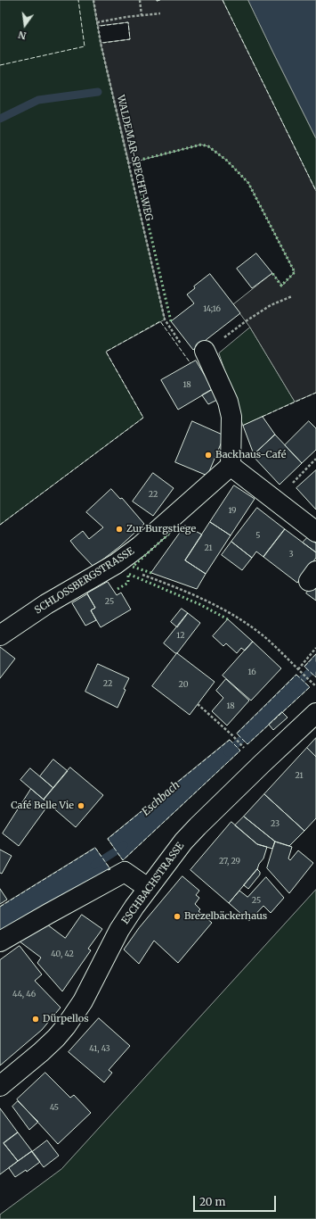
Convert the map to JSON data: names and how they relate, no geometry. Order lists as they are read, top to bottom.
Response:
{
  "streets": {
    "main road": ["SCHLOSSBERGSTRASSE", "ESCHBACHSTRASSE"],
    "path": ["WALDEMAR-SPECHT-WEG"]
  },
  "water": ["Eschbach"],
  "places": [
    "Backhaus-Café",
    "Zur Burgstiege",
    "Café Belle Vie",
    "Brezelbäckerhaus",
    "Dürpellos"
  ],
  "house_numbers": [
    "14;16",
    "18",
    "22",
    "19",
    "5",
    "21",
    "3",
    "25",
    "12",
    "16",
    "22",
    "20",
    "18",
    "21",
    "23",
    "27, 29",
    "25",
    "40, 42",
    "44, 46",
    "41, 43",
    "45"
  ],
  "scale_bar": "20 m",
  "north": "bottom"
}
